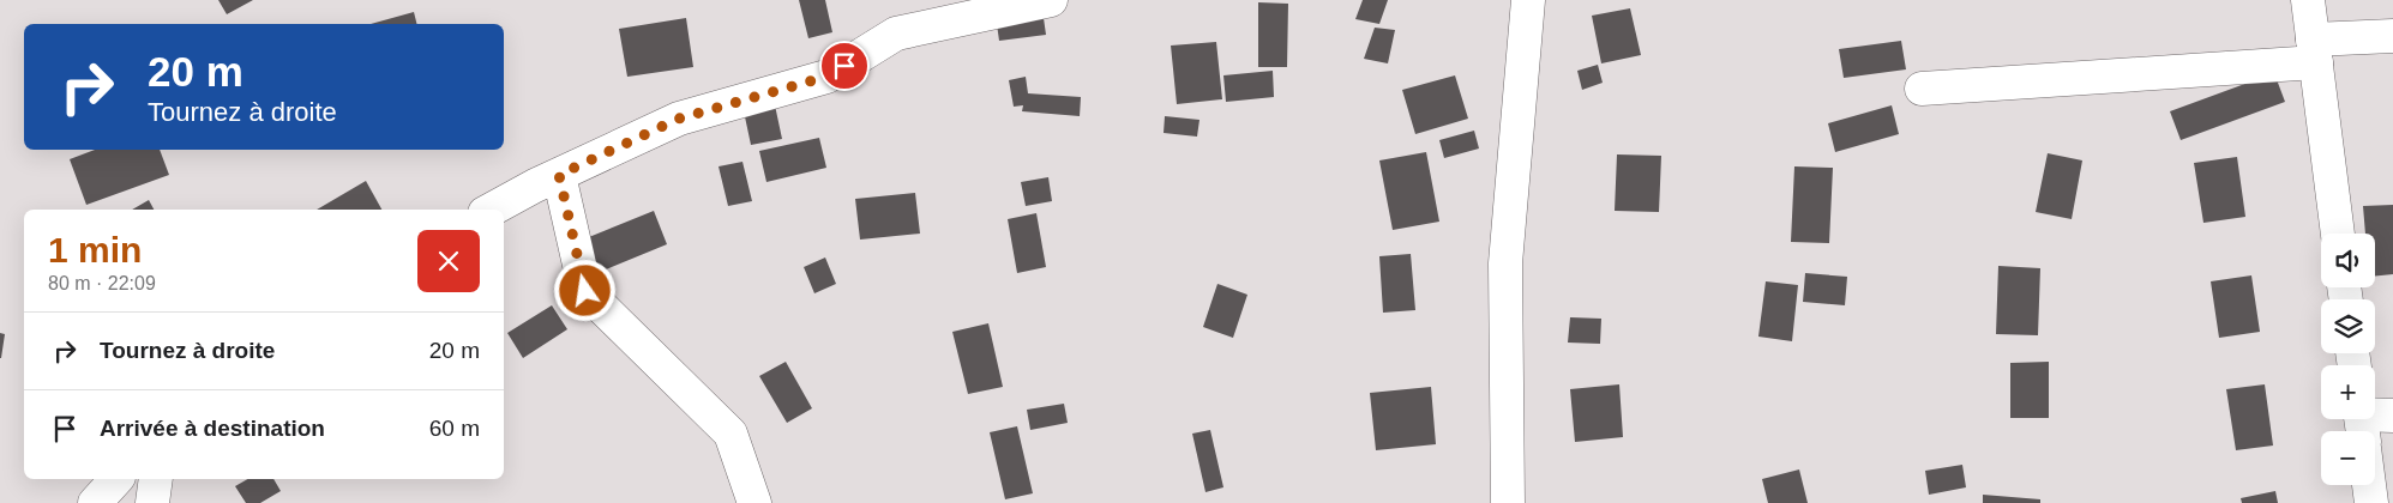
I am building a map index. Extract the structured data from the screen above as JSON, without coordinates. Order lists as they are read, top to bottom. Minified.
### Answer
{"page":{"turn":["20 m","Tournez à droite"],"heading":["1 min","80 m · 22:09"],"map_buttons":["+","−"],"list":[{"name":"Tournez à droite","value":"20 m"},{"name":"Arrivée à destination","value":"60 m"}]}}
